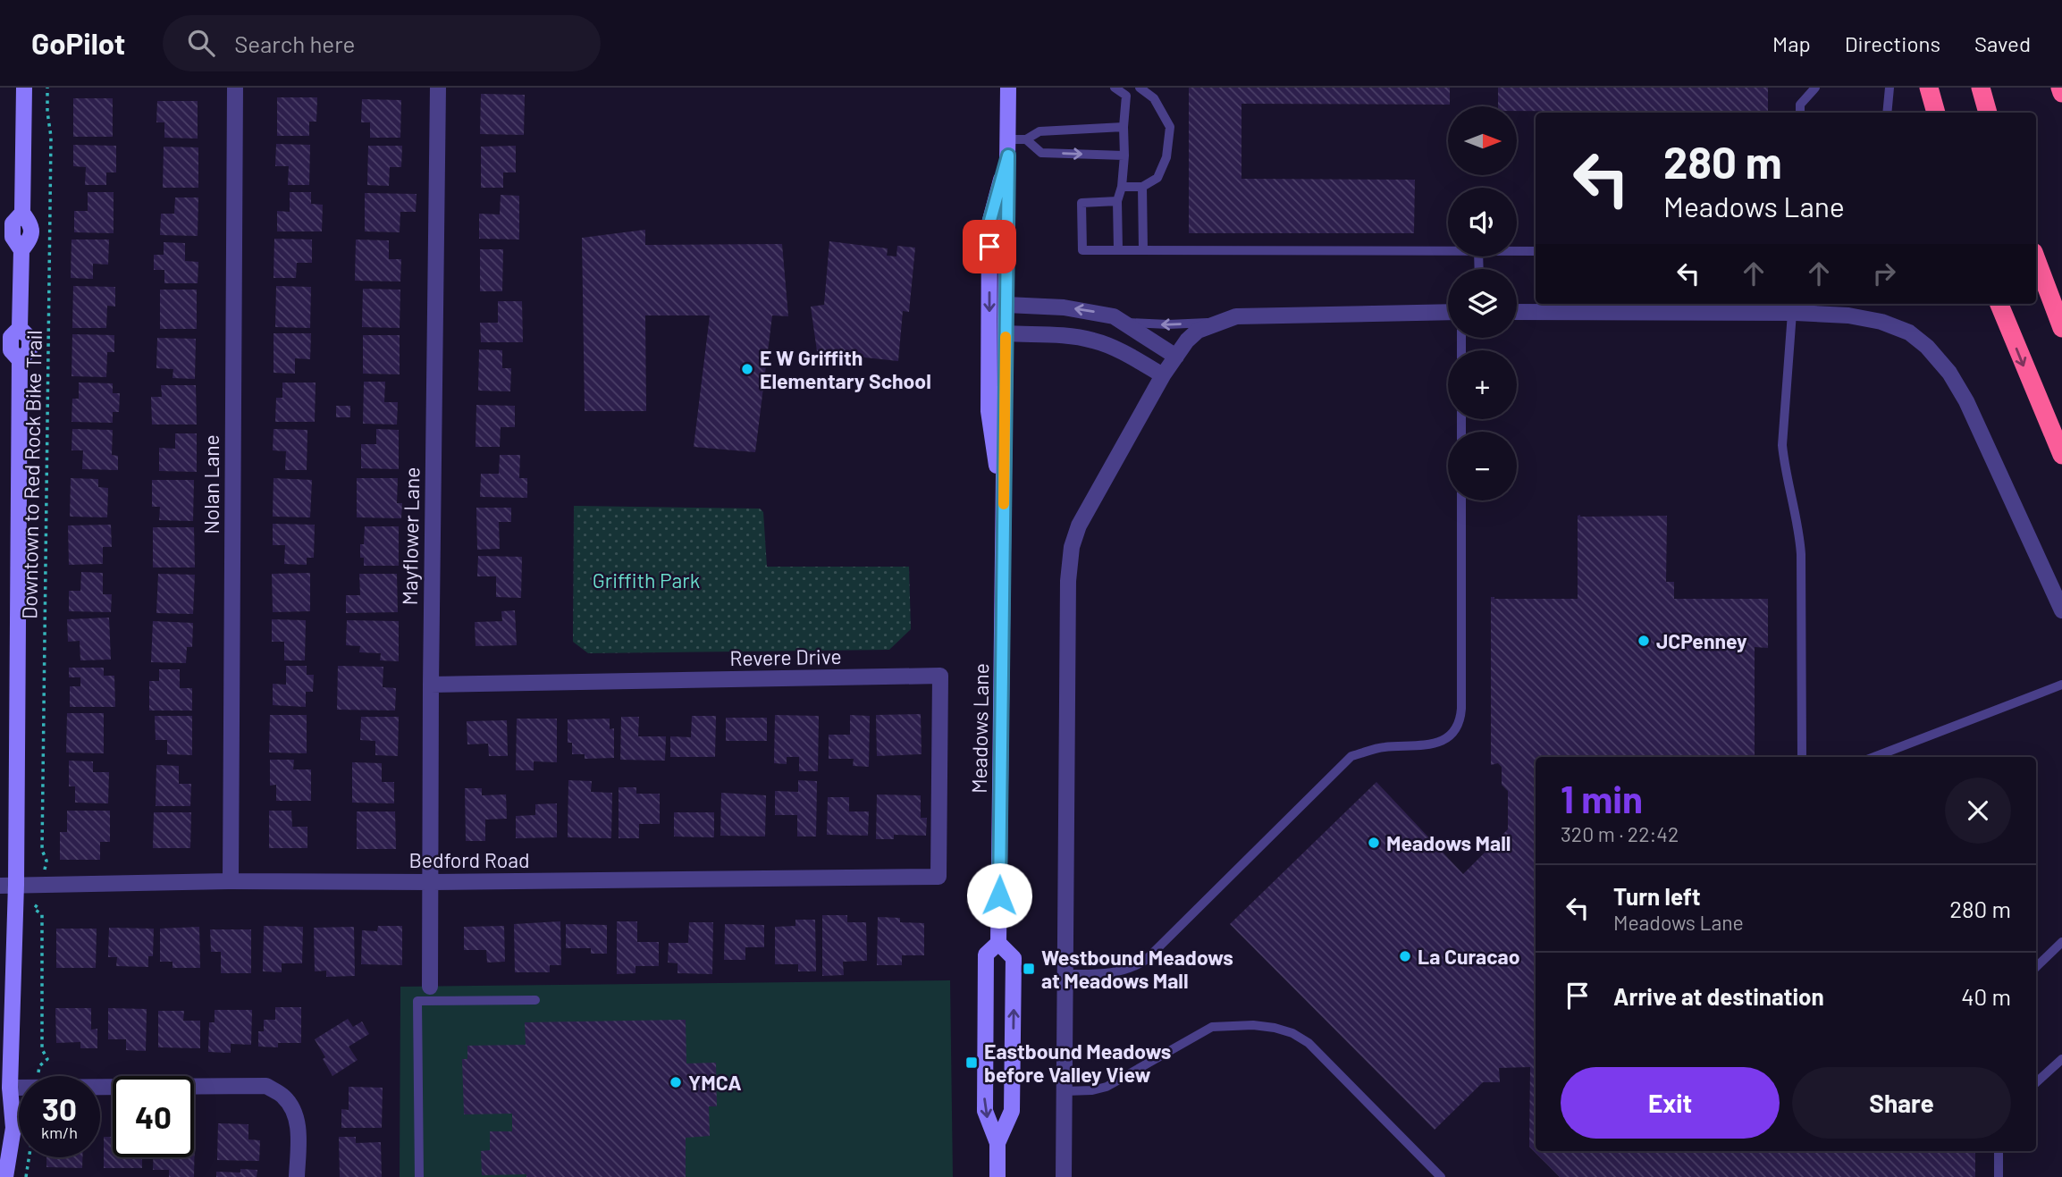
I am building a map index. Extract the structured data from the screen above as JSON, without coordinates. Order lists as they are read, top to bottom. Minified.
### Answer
{"streets":{"street":["Nolan Lane","Mayflower Lane","Revere Drive","Meadows Lane","Bedford Road"],"path":["Downtown to Red Rock Bike Trail"]},"crossings":[["Nolan Lane","Bedford Road"],["Mayflower Lane","Revere Drive"],["Mayflower Lane","Bedford Road"],["Revere Drive","Bedford Road"]],"parks":["Griffith Park"],"places":{"other":["E W Griffith Elementary School","JCPenney","Meadows Mall","La Curacao","YMCA"],"transit":["Westbound Meadows at Meadows Mall","Eastbound Meadows before Valley View"]},"north":"right","page":{"header":"GoPilot","search":"Search here","nav":["Map","Directions","Saved"],"map_buttons":["+","−"],"turn":["280 m","Meadows Lane"],"heading":["1 min","320 m · 22:42"],"list":[{"name":"Turn left","note":"Meadows Lane","value":"280 m"},{"name":"Arrive at destination","value":"40 m"}],"buttons":["Exit","Share"],"speed":"30 km/h","limit":"40"}}
